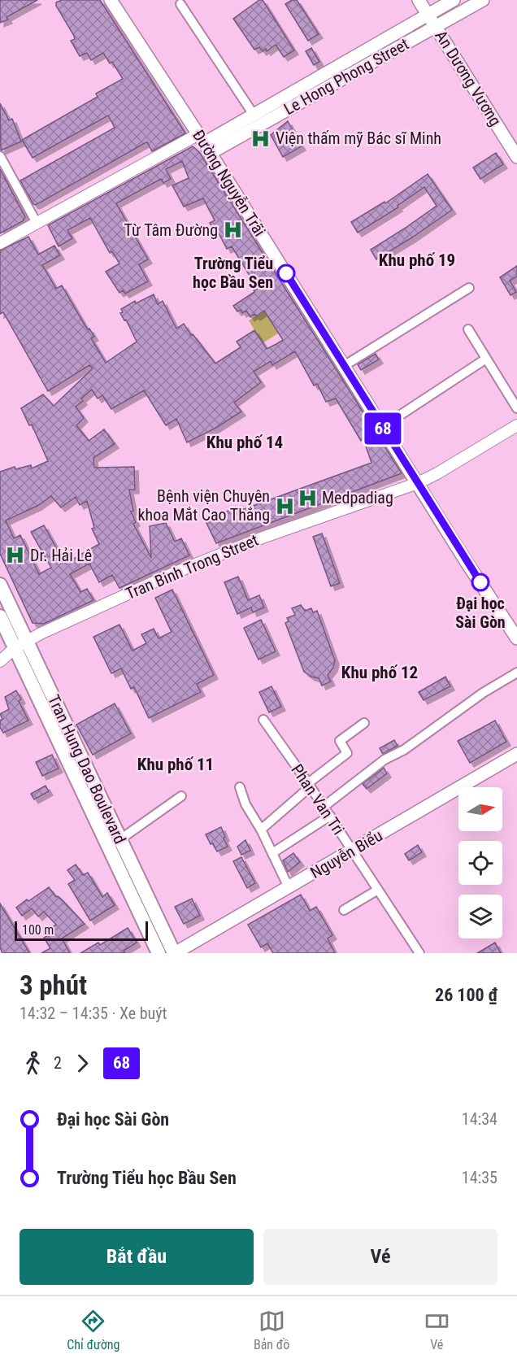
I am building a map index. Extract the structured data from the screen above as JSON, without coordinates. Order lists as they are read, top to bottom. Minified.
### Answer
{"streets":{"main road":["Le Hong Phong Street","An Dương Vương","Đường Nguyễn Trãi","Tran Hung Dao Boulevard","Nguyễn Biểu"],"street":["Tran Binh Trong Street","Phan Van Tri"]},"crossings":[["Le Hong Phong Street","An Dương Vương"],["Le Hong Phong Street","Đường Nguyễn Trãi"],["Đường Nguyễn Trãi","Tran Binh Trong Street"],["Tran Binh Trong Street","Tran Hung Dao Boulevard"],["Tran Hung Dao Boulevard","Nguyễn Biểu"],["Phan Van Tri","Nguyễn Biểu"]],"districts":["Khu phố 19","Khu phố 14","Khu phố 12","Khu phố 11"],"places":{"hospital":["Viện thấm mỹ Bác sĩ Minh","Từ Tâm Đường","Medpadiag","Bệnh viện Chuyên khoa Mắt Cao Thắng","Dr. Hải Lê"],"other":["Trường Tiểu học Bầu Sen","Đại học Sài Gòn"]},"lines":["bus line 68"],"scale_bar":"100 m","north":"right","page":{"on_map":"68","scale":"100 m","heading":["3 phút","14:32 – 14:35 · Xe buýt","26 100 ₫"],"legs":["2","68"],"list":[{"name":"Đại học Sài Gòn","value":"14:34"},{"name":"Trường Tiểu học Bầu Sen","value":"14:35"}],"buttons":["Bắt đầu","Vé"],"tabs":["Chỉ đường","Bản đồ","Vé"]}}
